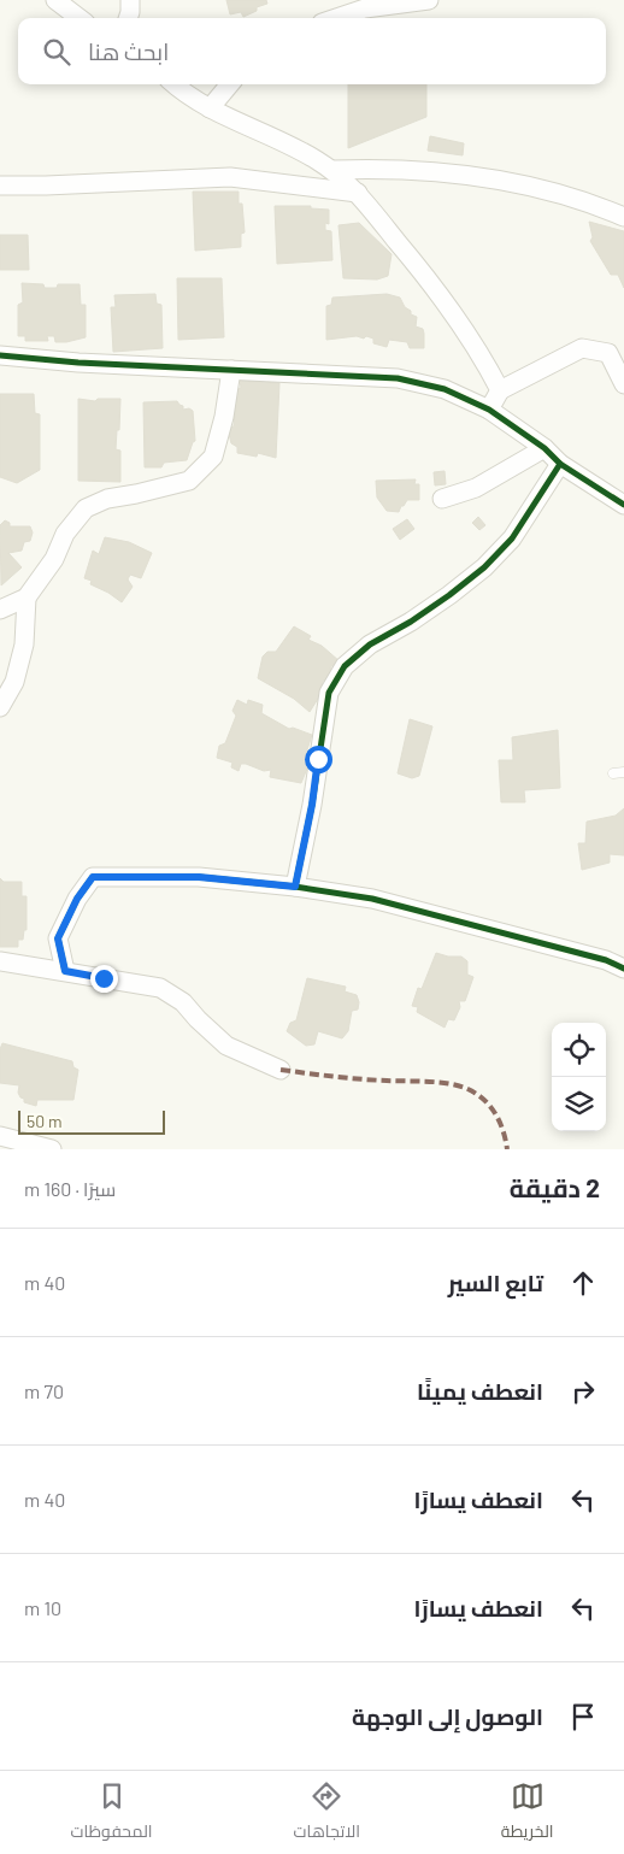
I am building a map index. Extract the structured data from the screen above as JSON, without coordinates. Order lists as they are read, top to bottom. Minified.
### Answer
{"scale_bar":"50 m","page":{"search":"ابحث هنا","scale":"50 m","heading":["2 دقيقة","سيرًا · 160 m"],"list":[["تابع السير","40 m"],["انعطف يمينًا","70 m"],["انعطف يسارًا","40 m"],["انعطف يسارًا","10 m"],"الوصول إلى الوجهة"],"nav":["الخريطة","الاتجاهات","المحفوظات"]}}
